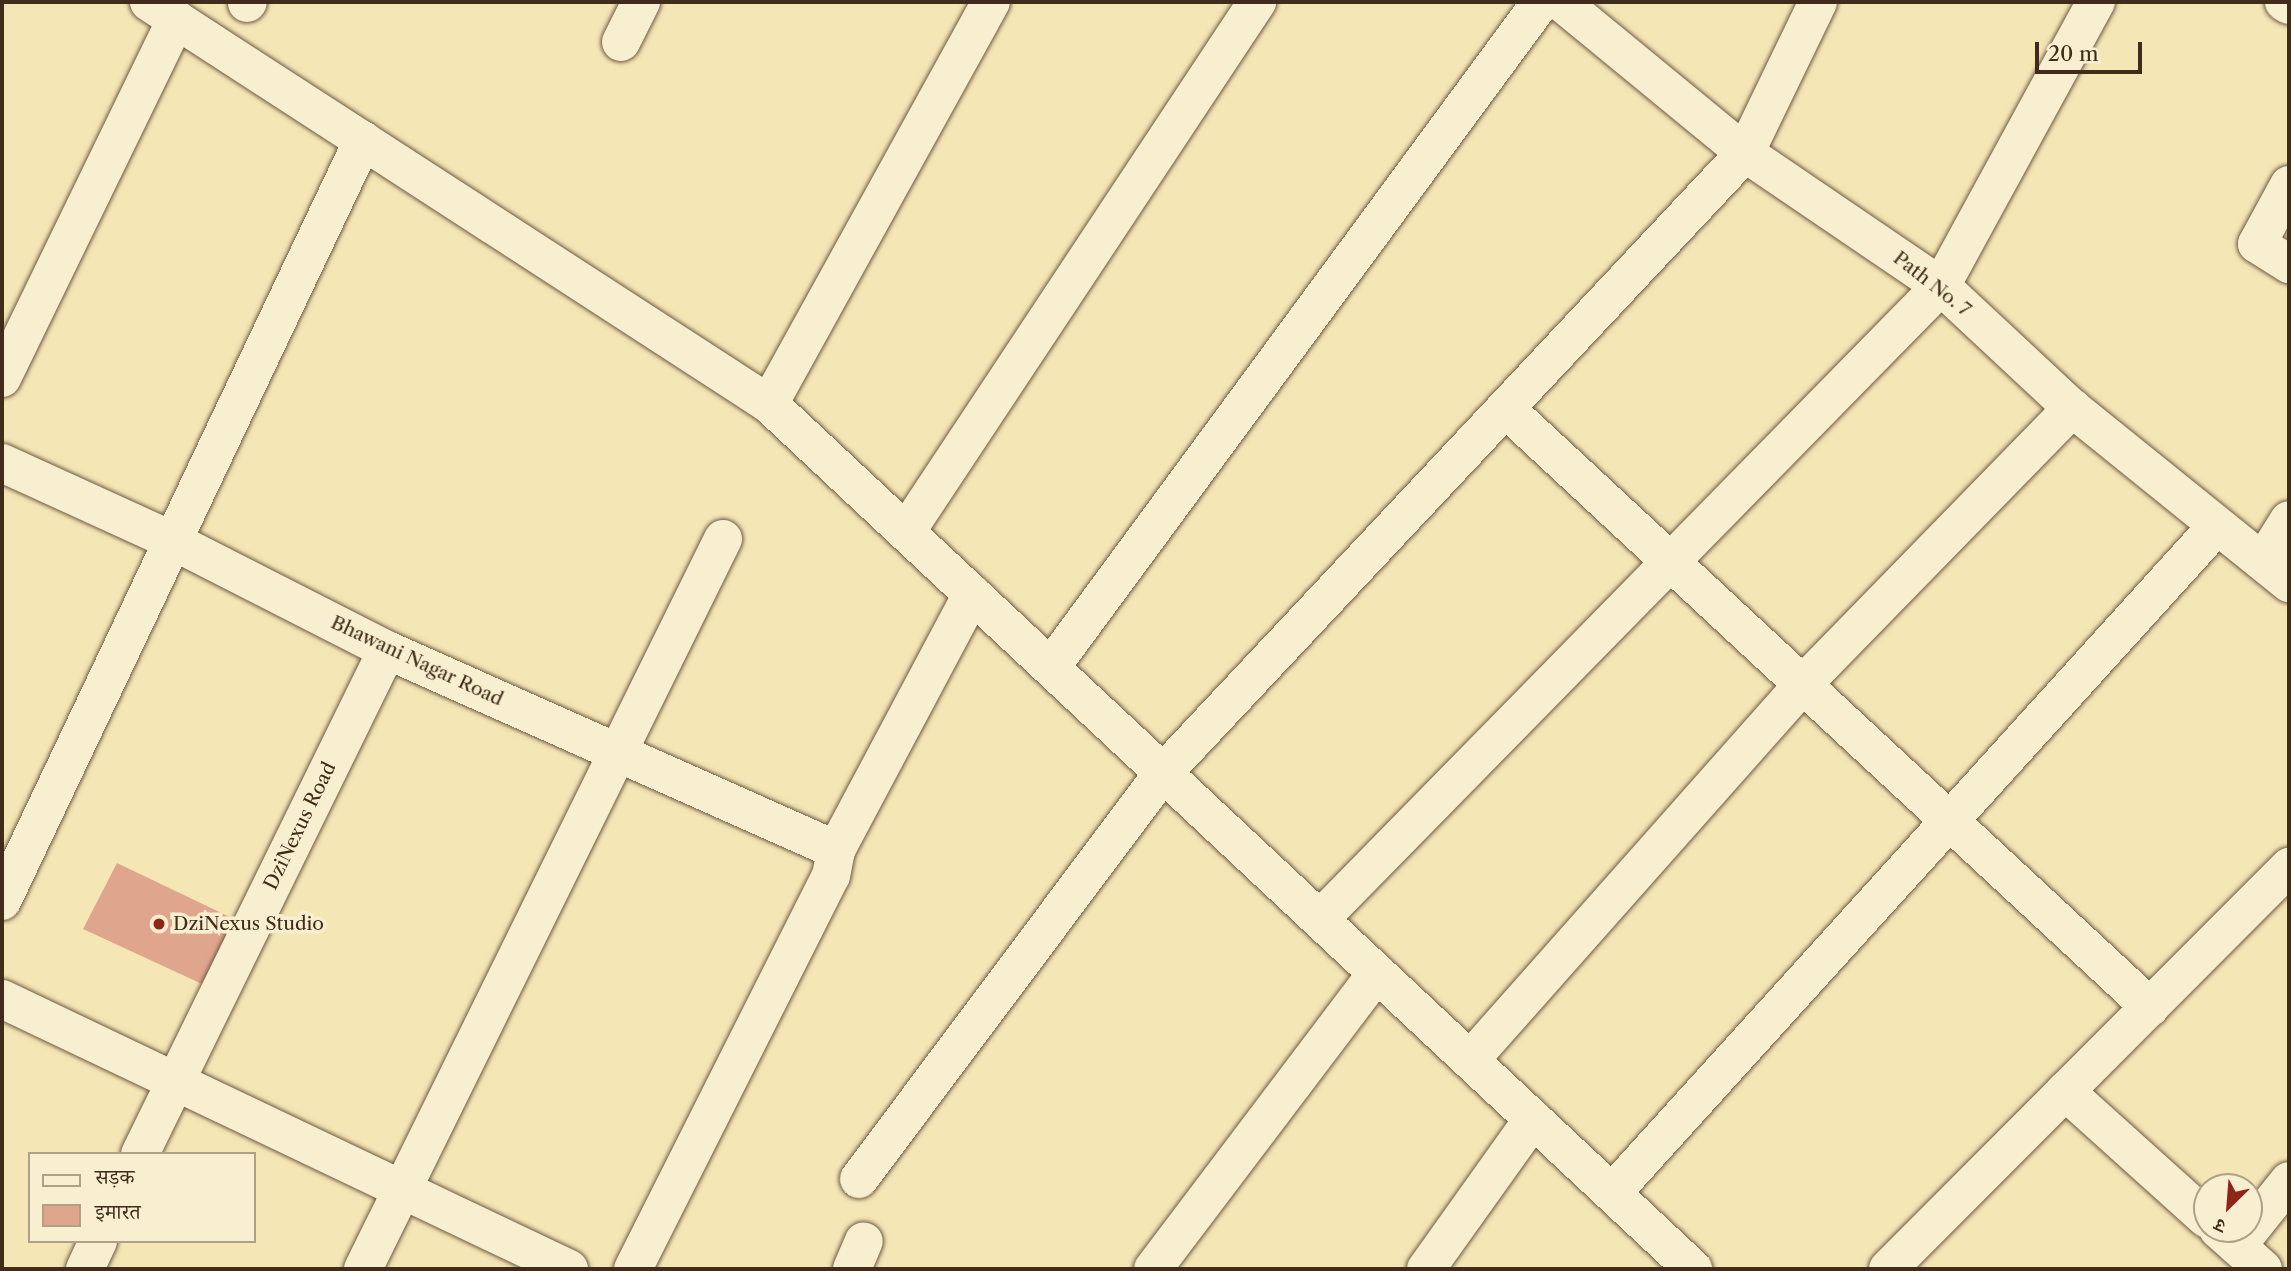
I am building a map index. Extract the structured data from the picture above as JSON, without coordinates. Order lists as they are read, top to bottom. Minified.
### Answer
{"streets":{"street":["Path No. 7","Bhawani Nagar Road","DziNexus Road"]},"crossings":[["Bhawani Nagar Road","DziNexus Road"]],"places":["DziNexus Studio"],"legend":["सड़क","इमारत"],"scale_bar":"20 m","north":"bottom left"}
